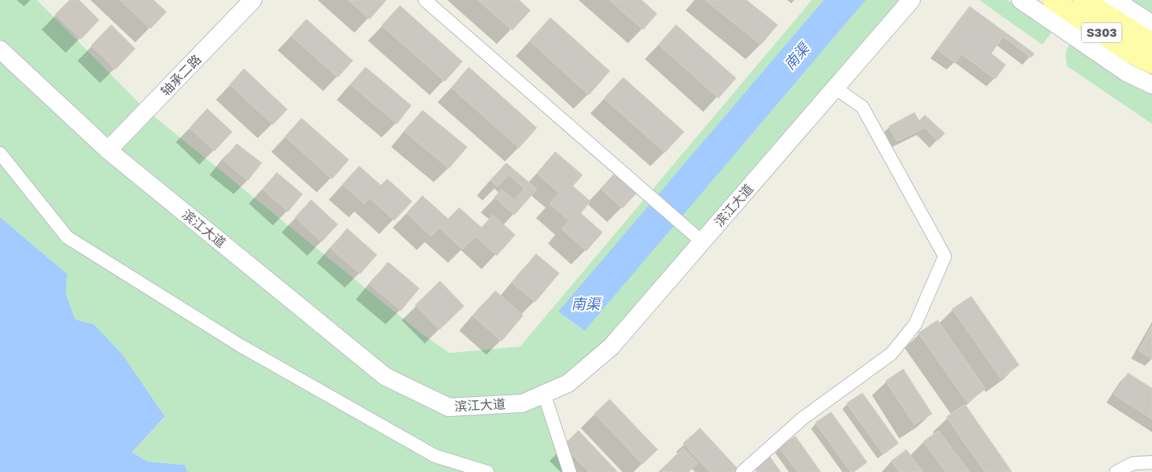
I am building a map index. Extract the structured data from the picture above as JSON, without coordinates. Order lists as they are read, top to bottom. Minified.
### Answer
{"streets":{"main road":["S303"],"street":["轴承二路","滨江大道"]},"crossings":[["轴承二路","滨江大道"]],"water":["南渠"]}
